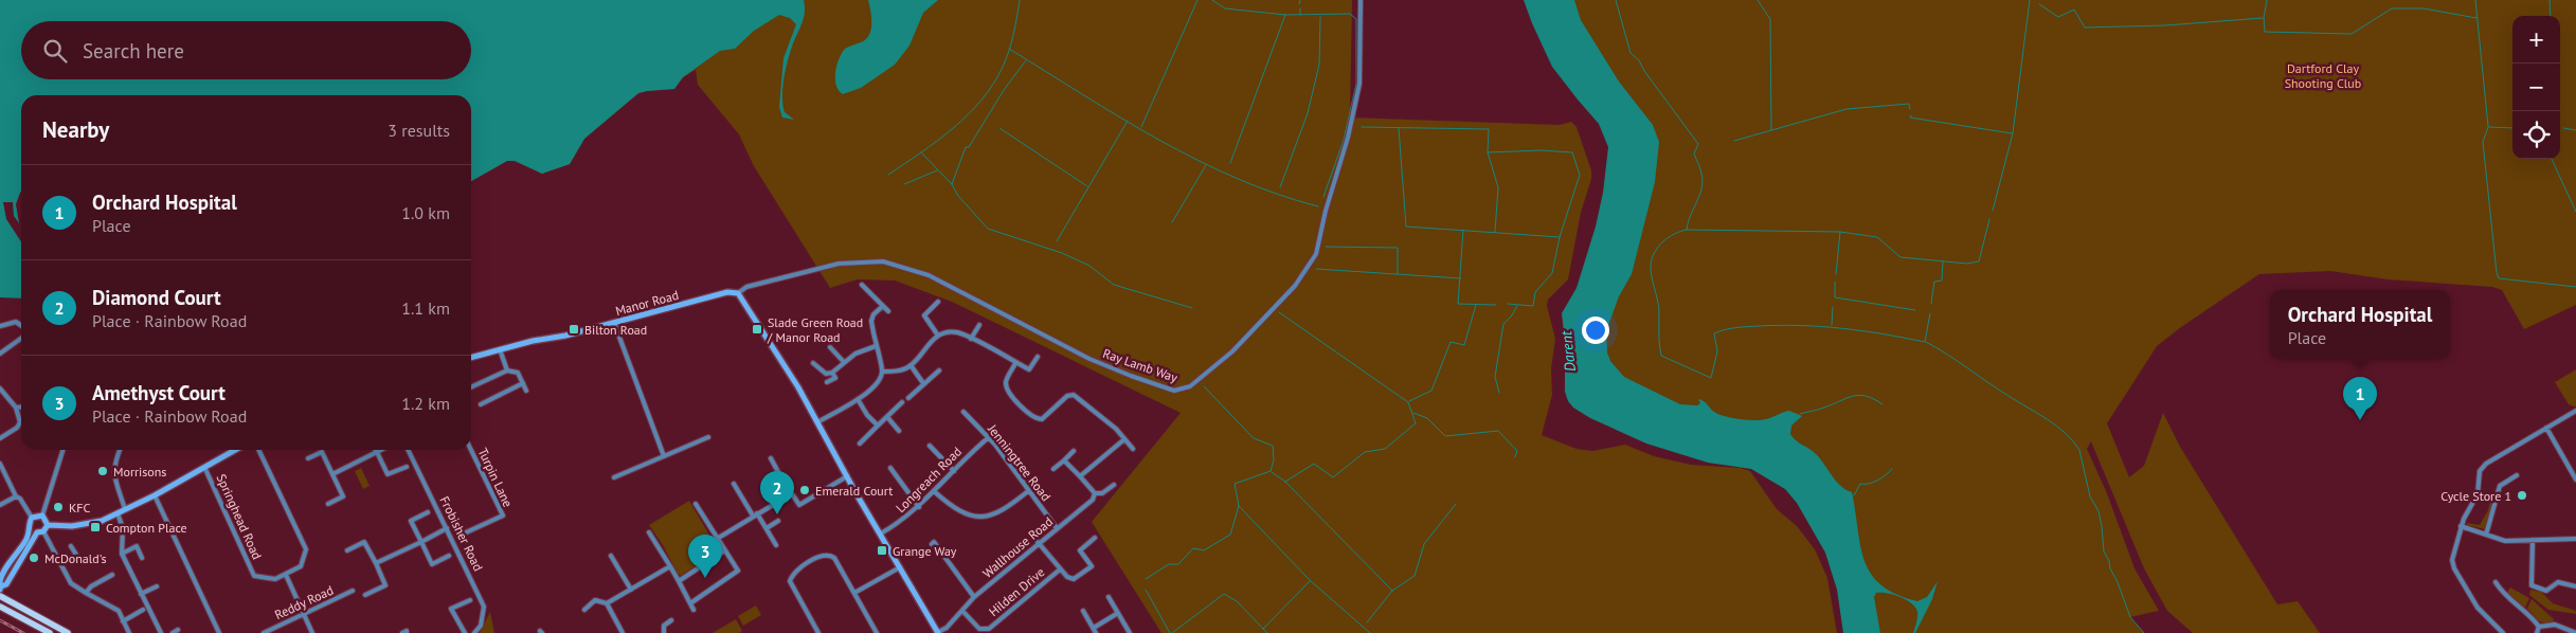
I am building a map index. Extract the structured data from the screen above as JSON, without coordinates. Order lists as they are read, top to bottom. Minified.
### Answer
{"streets":{"street":["Manor Road","Ray Lamb Way","Jenningtree Road","Turpin Lane","Longreach Road","Springhead Road","Frobisher Road","Wallhouse Road","Hilden Drive","Reddy Road"]},"crossings":[["Manor Road","Ray Lamb Way"],["Jenningtree Road","Longreach Road"],["Jenningtree Road","Wallhouse Road"],["Wallhouse Road","Hilden Drive"]],"water":["Darent"],"parks":["Dartford Clay Shooting Club"],"places":{"transit":["Bilton Road","Slade Green Road / Manor Road","Compton Place","Grange Way"],"other":["Morrisons","Emerald Court","Cycle Store 1","KFC","McDonald's"]},"page":{"map_buttons":["+","−"],"search":"Search here","heading":["Nearby","3 results"],"list":[{"mark":"1","name":"Orchard Hospital","note":"Place","value":"1.0 km"},{"mark":"2","name":"Diamond Court","note":"Place · Rainbow Road","value":"1.1 km"},{"mark":"3","name":"Amethyst Court","note":"Place · Rainbow Road","value":"1.2 km"}],"popup":["Orchard Hospital","Place"],"pins":["1","2","3"]}}
